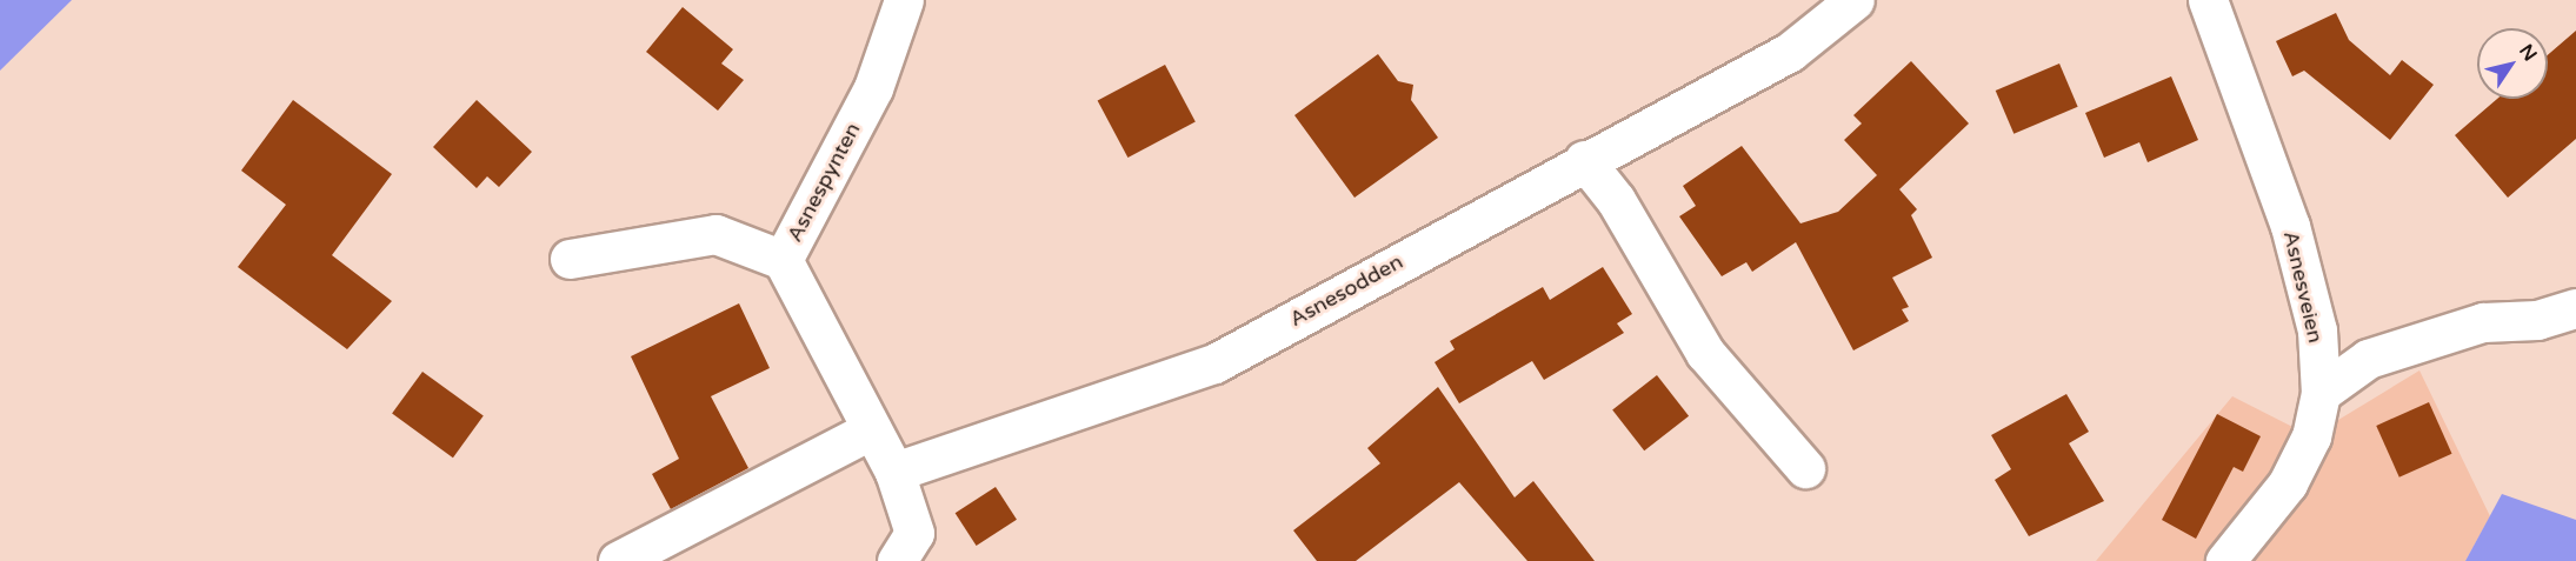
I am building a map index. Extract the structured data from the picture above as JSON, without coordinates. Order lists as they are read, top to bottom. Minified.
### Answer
{"streets":{"street":["Asnespynten","Asnesveien","Asnesodden"]},"crossings":[["Asnespynten","Asnesodden"]],"north":"top right"}
